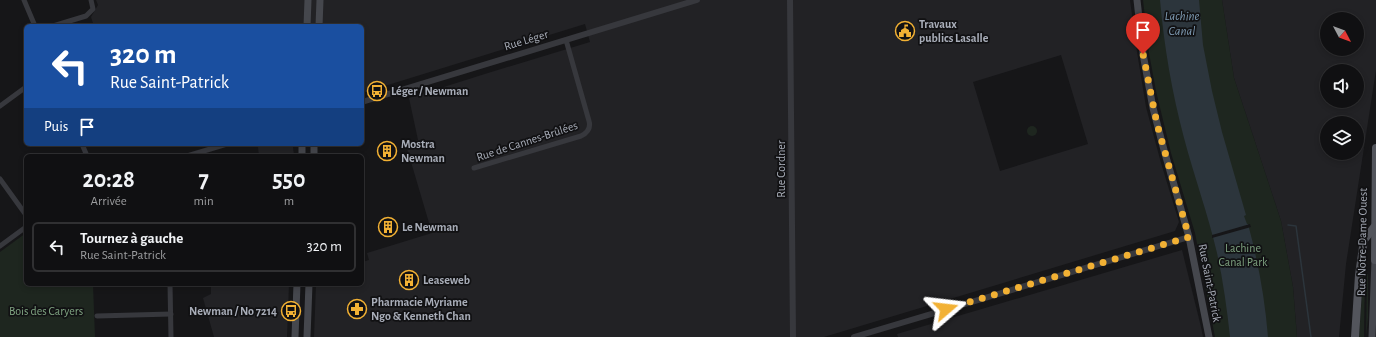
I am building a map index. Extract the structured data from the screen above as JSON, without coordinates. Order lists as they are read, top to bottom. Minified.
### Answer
{"streets":{"main road":["Rue Notre-Dame Ouest","Rue Saint-Patrick"],"street":["Rue Léger","Rue de Cannes-Brûlées","Rue Cordner"]},"crossings":[["Rue Léger","Rue de Cannes-Brûlées"]],"water":["Lachine Canal"],"parks":["Lachine Canal Park","Bois des Caryers"],"places":{"public building":["Travaux publics Lasalle"],"bus stop":["Léger / Newman","Newman / No 7214"],"building":["Mostra Newman","Le Newman","Leaseweb"],"pharmacy":["Pharmacie Myriame Ngo & Kenneth Chan"]},"north":"bottom right","page":{"turn":["320 m","Rue Saint-Patrick"],"then":"Puis","eta":["20:28","Arrivée","7","min","550","m"],"list":[{"name":"Tournez à gauche","note":"Rue Saint-Patrick","value":"320 m"}]}}
